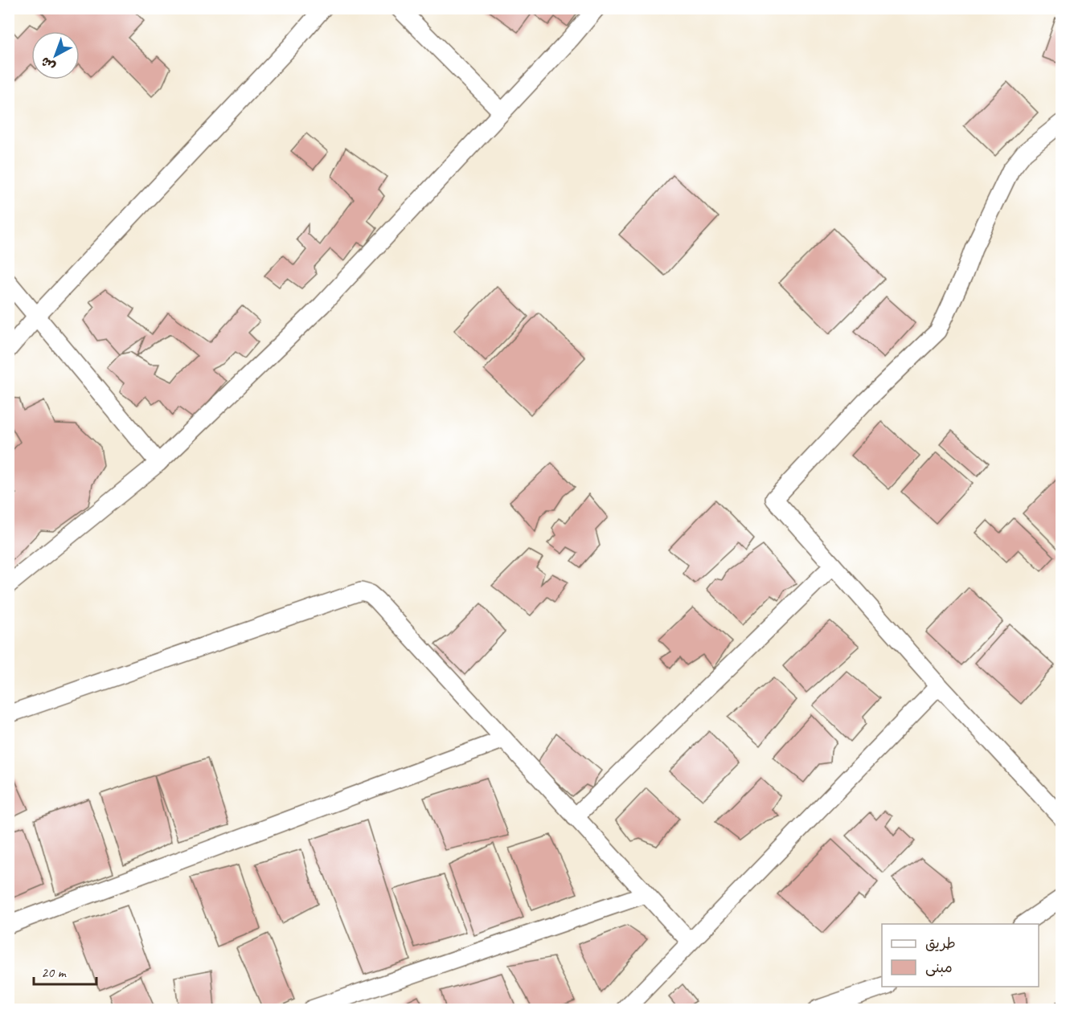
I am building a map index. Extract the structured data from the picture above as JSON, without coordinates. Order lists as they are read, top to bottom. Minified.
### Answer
{"legend":["طريق","مبنى"],"scale_bar":"20 m","north":"bottom left"}
